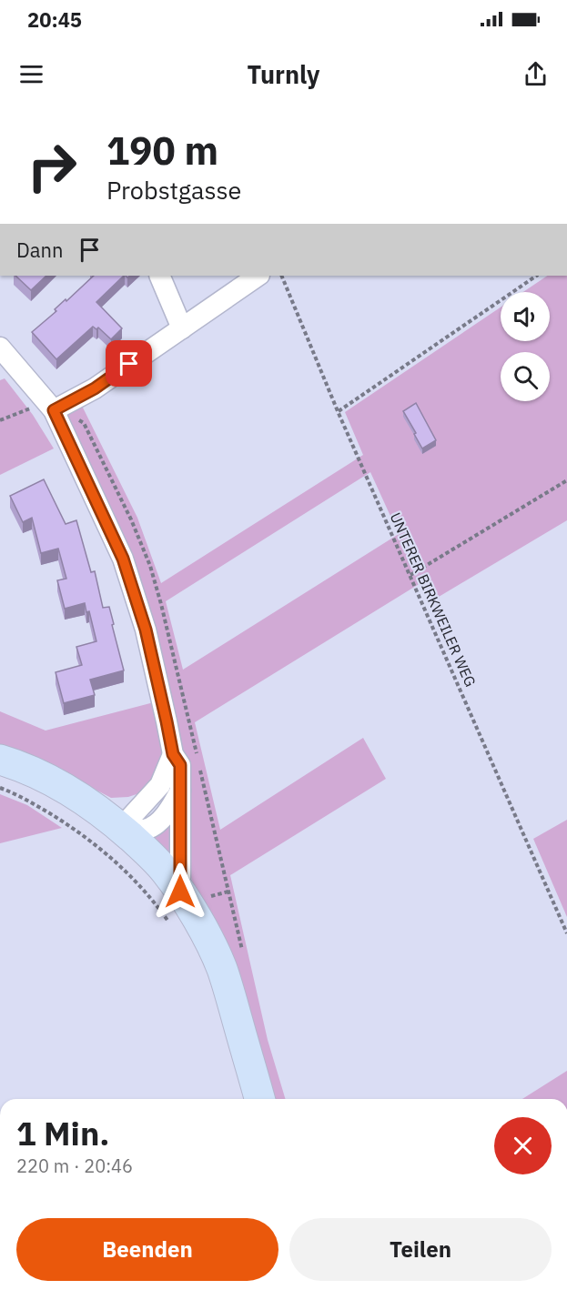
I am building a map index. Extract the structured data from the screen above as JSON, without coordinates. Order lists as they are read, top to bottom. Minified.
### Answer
{"streets":{"path":["UNTERER BIRKWEILER WEG"]},"page":{"status":"20:45","header":"Turnly","turn":["190 m","Probstgasse"],"then":"Dann","heading":["1 Min.","220 m · 20:46"],"buttons":["Beenden","Teilen"]}}
